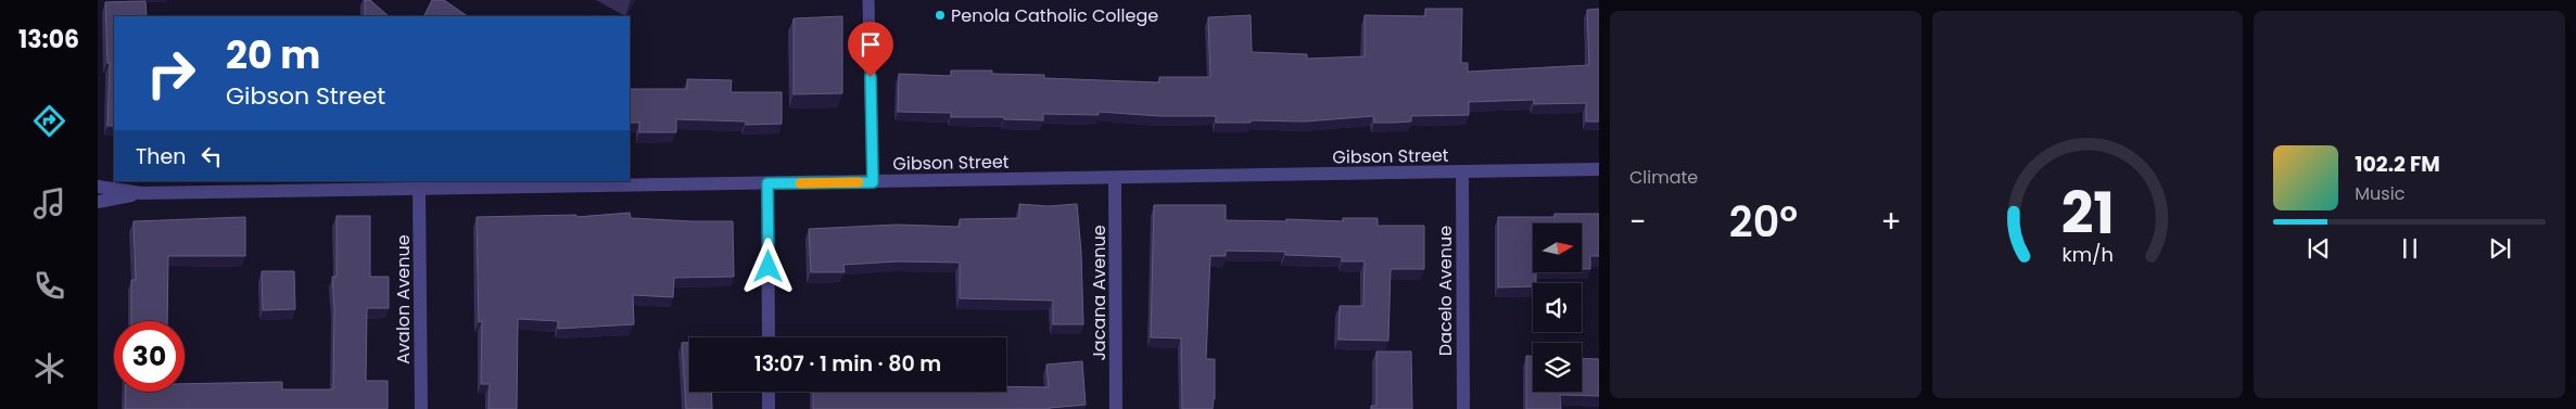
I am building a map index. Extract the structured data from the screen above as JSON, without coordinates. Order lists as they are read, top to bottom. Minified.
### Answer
{"streets":{"street":["Gibson Street","Dacelo Avenue","Jacana Avenue","Avalon Avenue"]},"crossings":[["Gibson Street","Dacelo Avenue"],["Gibson Street","Jacana Avenue"],["Gibson Street","Avalon Avenue"]],"places":["Penola Catholic College"],"north":"right","page":{"tabs":"13:06","tile":"Climate","turn":["20 m","Gibson Street"],"then":"Then","song":["102.2 FM","Music"],"heat":["−","20°","+"],"limit":"30","trip":"13:07 · 1 min · 80 m","gauge":["21","km/h"]}}
